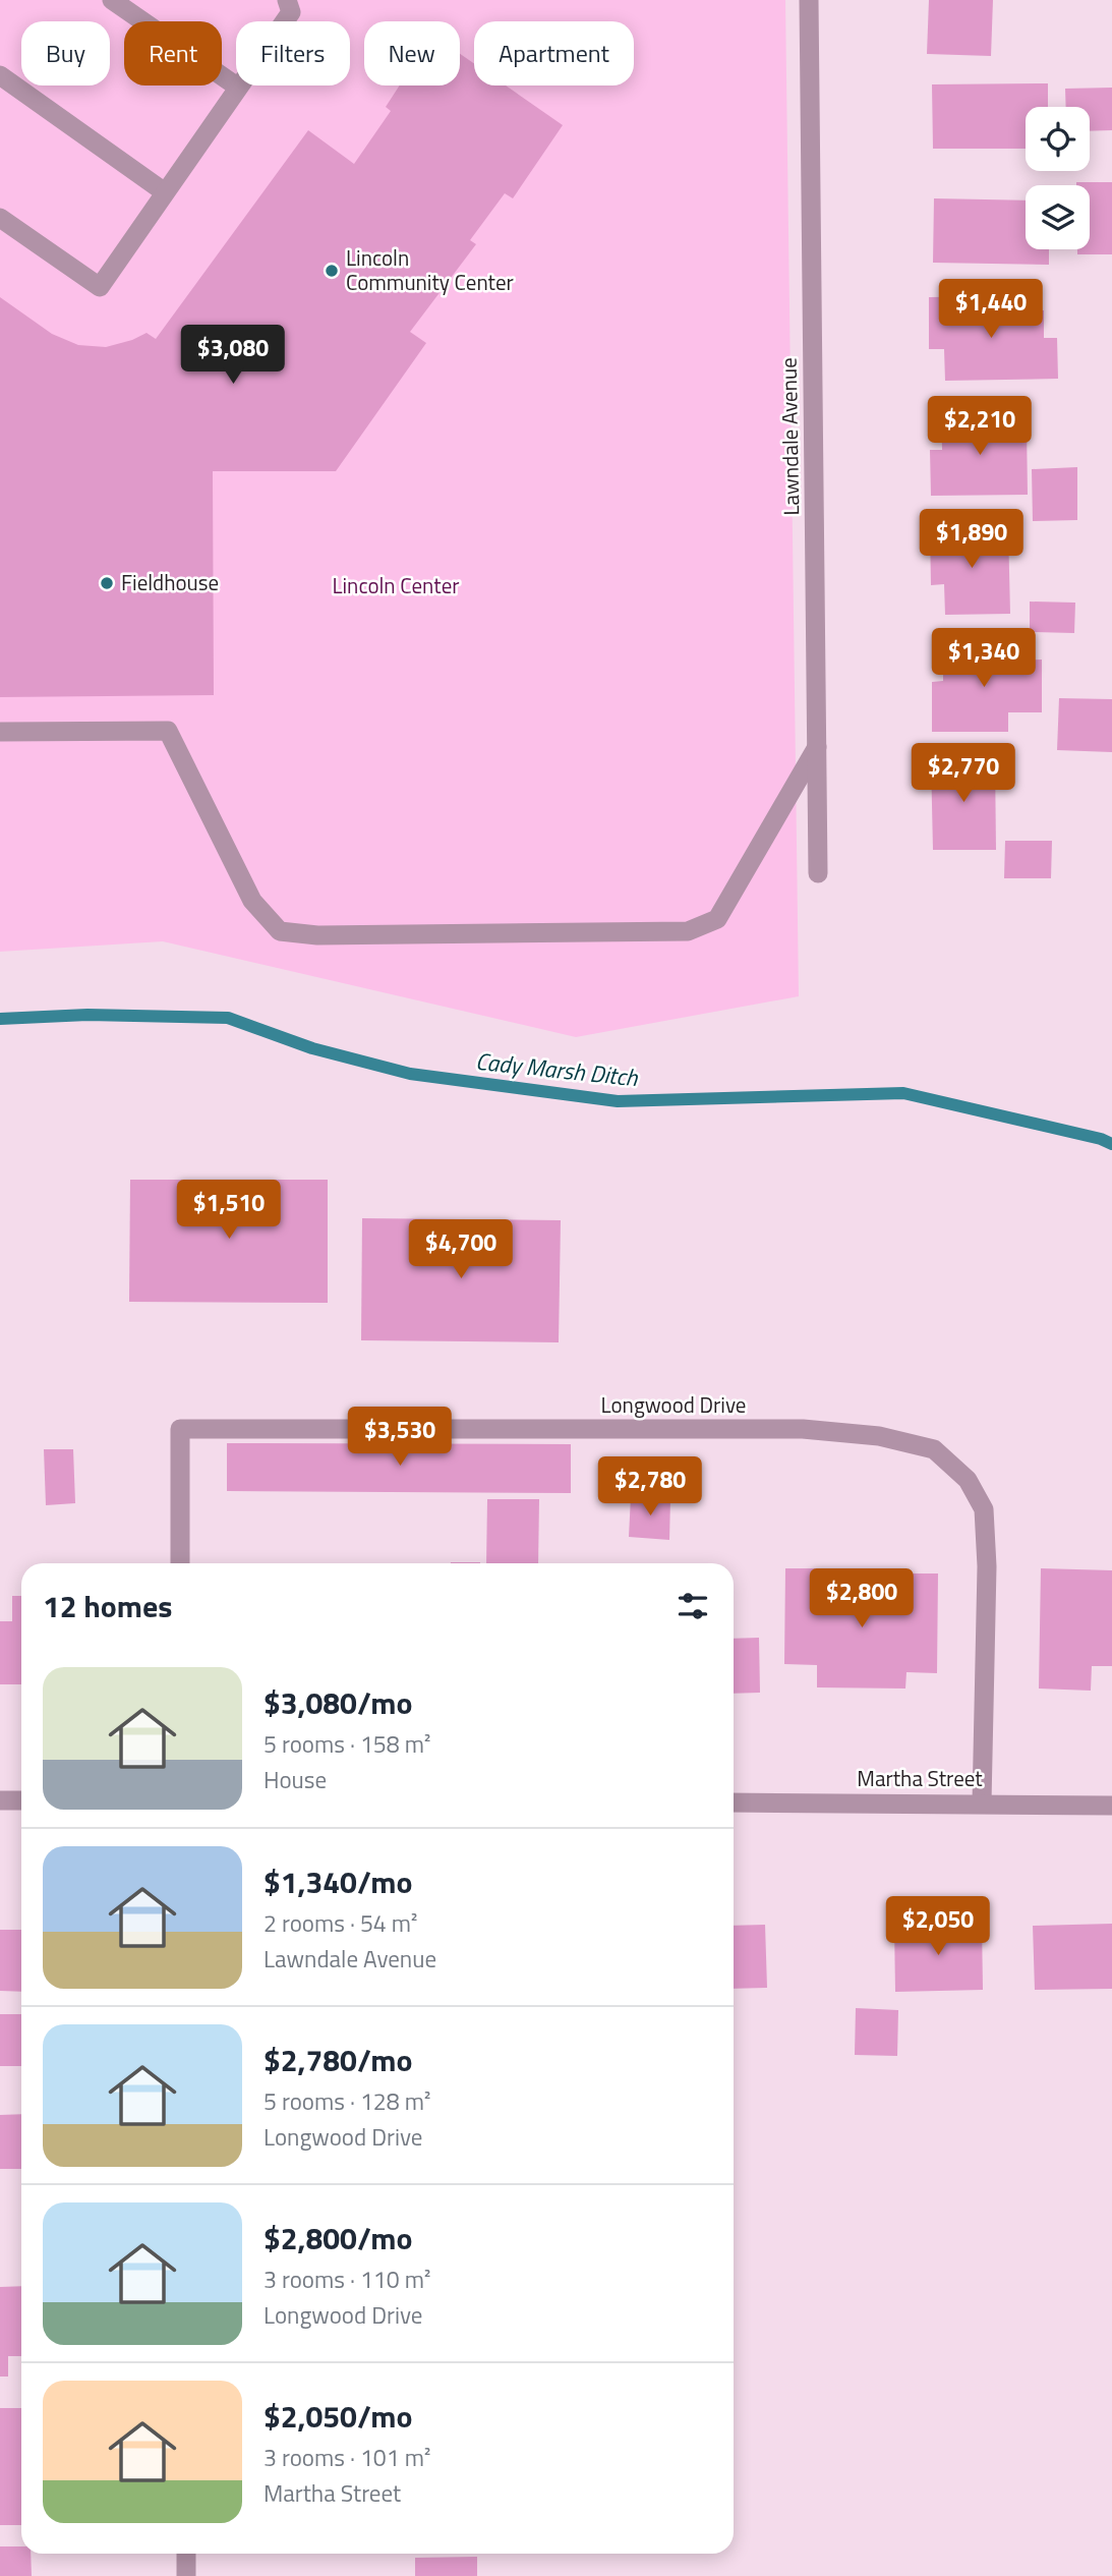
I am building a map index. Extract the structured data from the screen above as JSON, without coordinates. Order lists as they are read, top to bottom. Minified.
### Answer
{"streets":{"street":["Lawndale Avenue","Longwood Drive","Martha Street"]},"crossings":[["Longwood Drive","Martha Street"]],"water":["Cady Marsh Ditch"],"parks":["Lincoln Center"],"places":["Lincoln Community Center","Fieldhouse"],"page":{"chip":["Buy","Rent","Filters","New","Apartment"],"price":["$1,440","$3,080","$2,210","$1,890","$1,340","$2,770","$1,510","$4,700","$3,530","$2,780","$2,800","$2,050"],"heading":"12 homes","list":[{"name":"$3,080/mo","note":"5 rooms · 158 m² · House"},{"name":"$1,340/mo","note":"2 rooms · 54 m² · Lawndale Avenue"},{"name":"$2,780/mo","note":"5 rooms · 128 m² · Longwood Drive"},{"name":"$2,800/mo","note":"3 rooms · 110 m² · Longwood Drive"},{"name":"$2,050/mo","note":"3 rooms · 101 m² · Martha Street"}]}}
